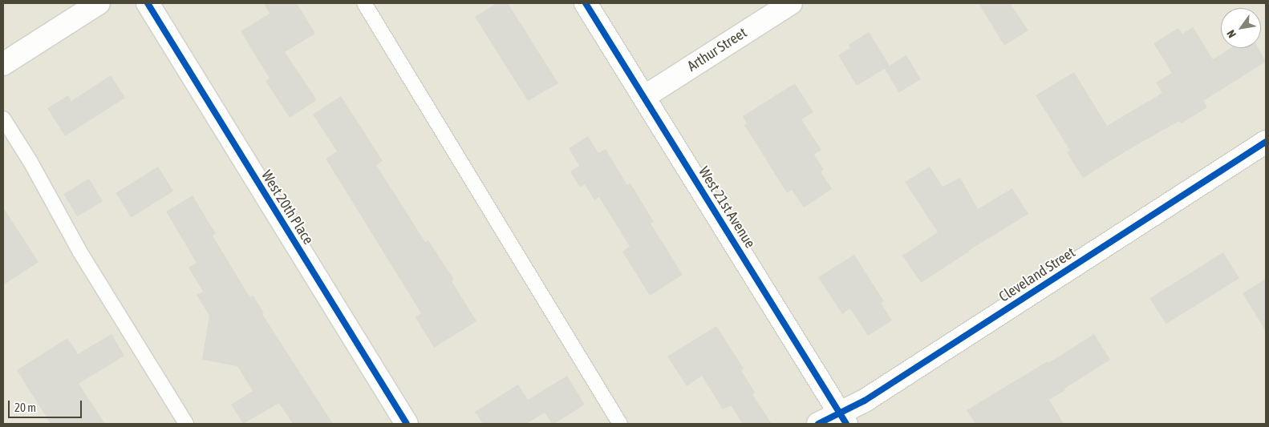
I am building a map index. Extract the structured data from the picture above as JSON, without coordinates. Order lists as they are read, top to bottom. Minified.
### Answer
{"streets":{"street":["Arthur Street","West 20th Place","West 21st Avenue","Cleveland Street"]},"crossings":[["Arthur Street","West 21st Avenue"],["West 21st Avenue","Cleveland Street"]],"scale_bar":"20 m","north":"bottom left"}
